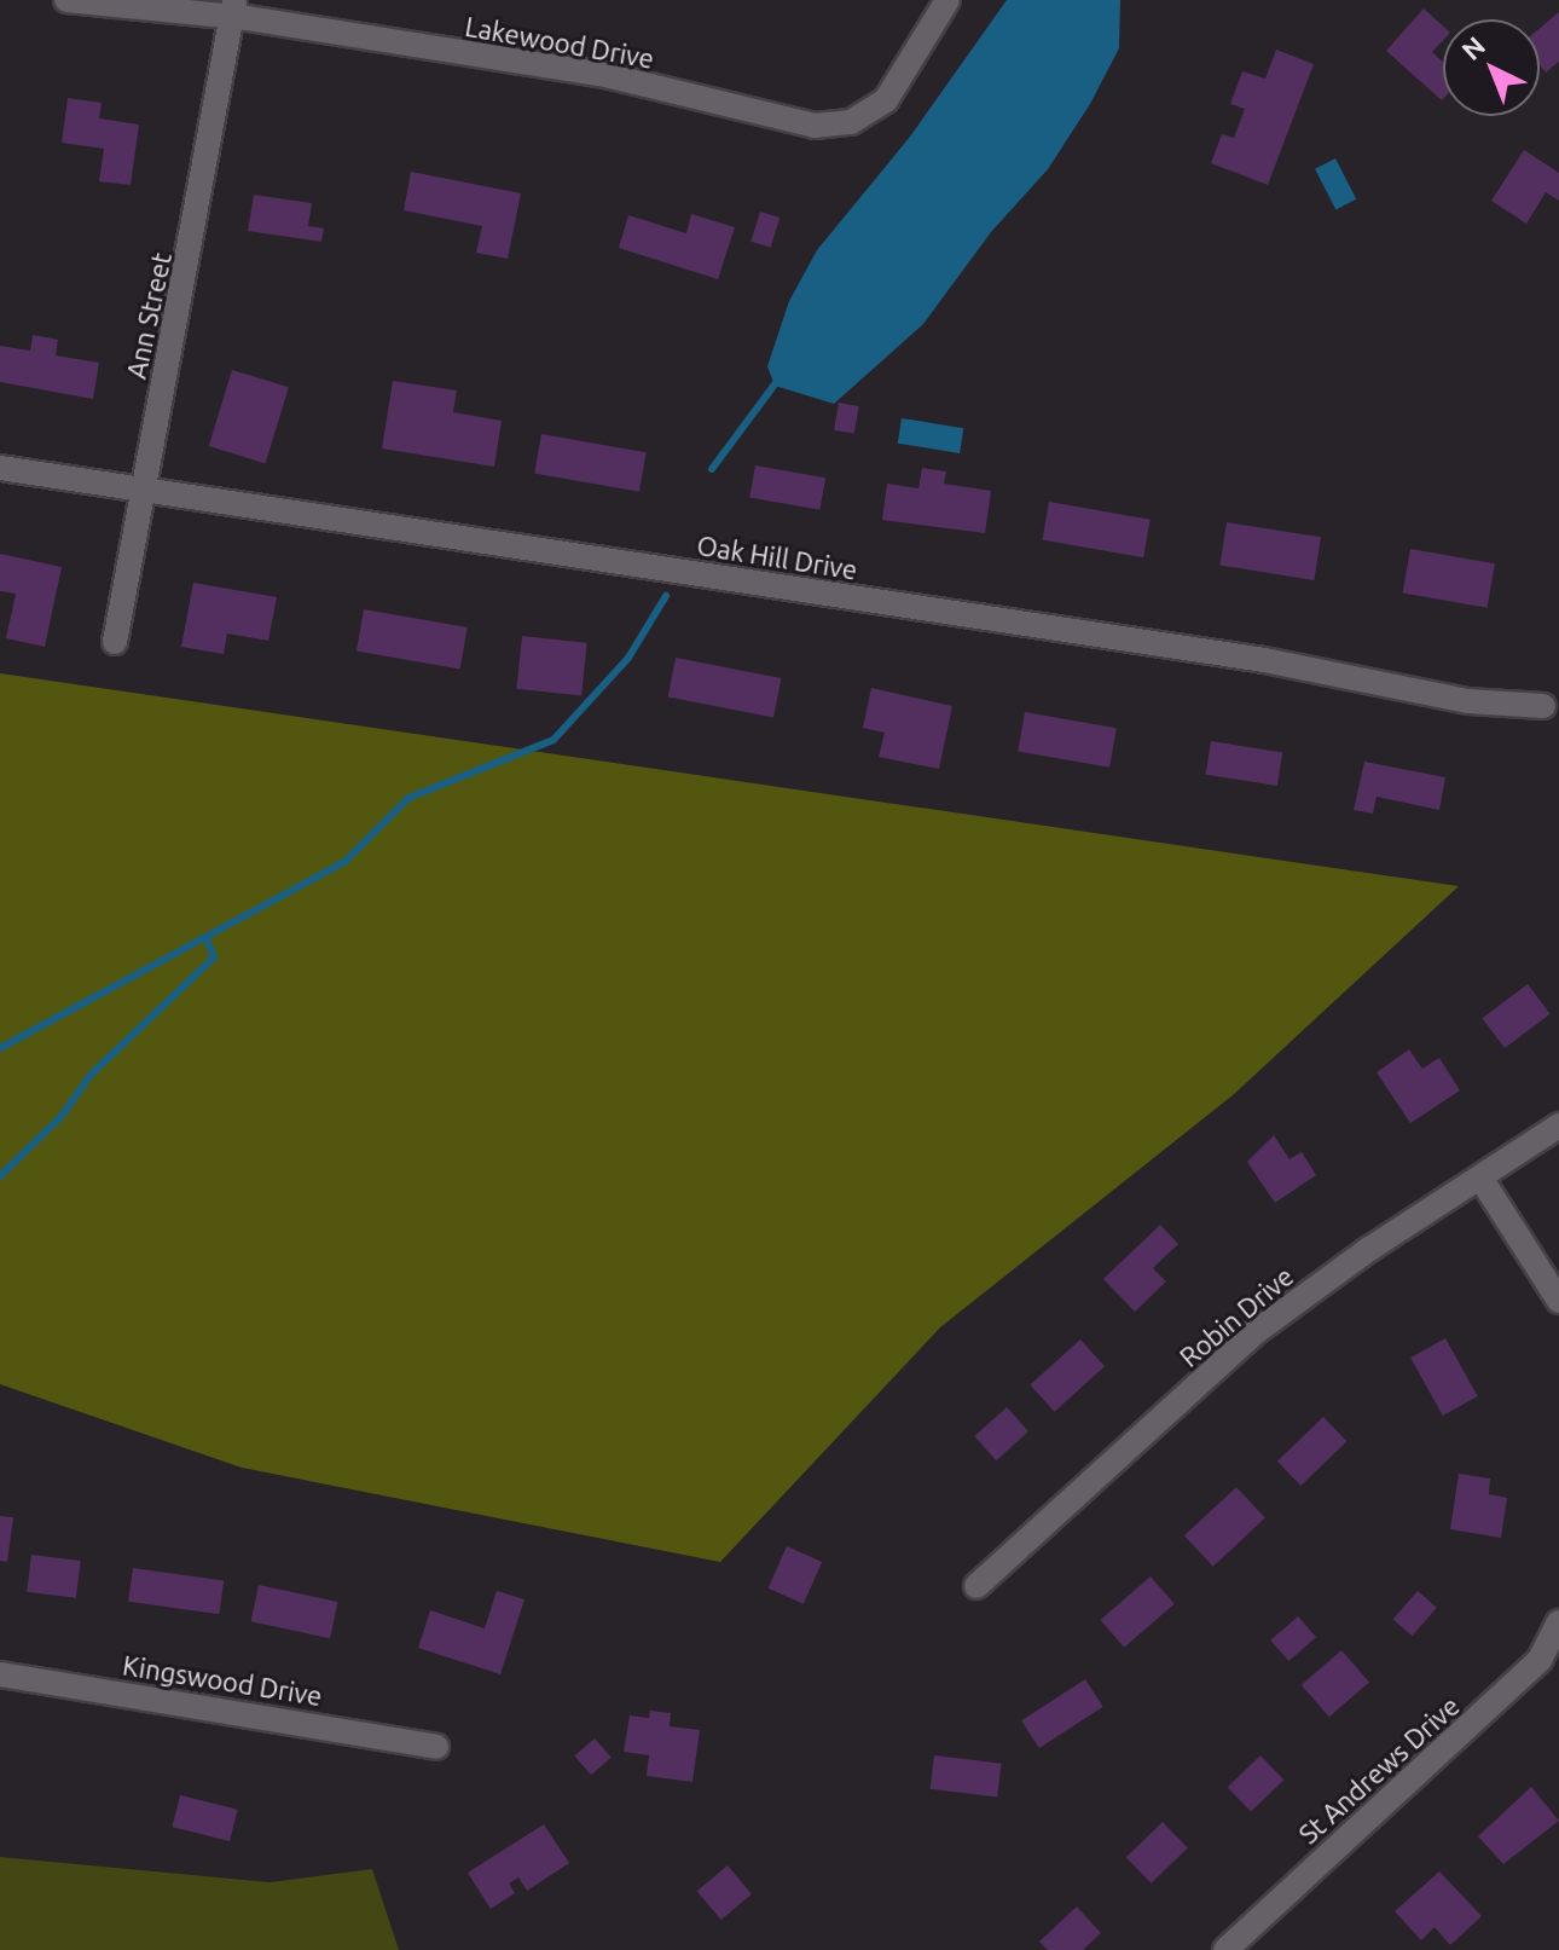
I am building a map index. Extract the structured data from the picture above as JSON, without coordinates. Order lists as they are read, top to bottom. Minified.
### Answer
{"streets":{"street":["Lakewood Drive","Ann Street","Oak Hill Drive","Robin Drive","Kingswood Drive","St Andrews Drive"]},"crossings":[["Lakewood Drive","Ann Street"],["Ann Street","Oak Hill Drive"]],"north":"top left"}
